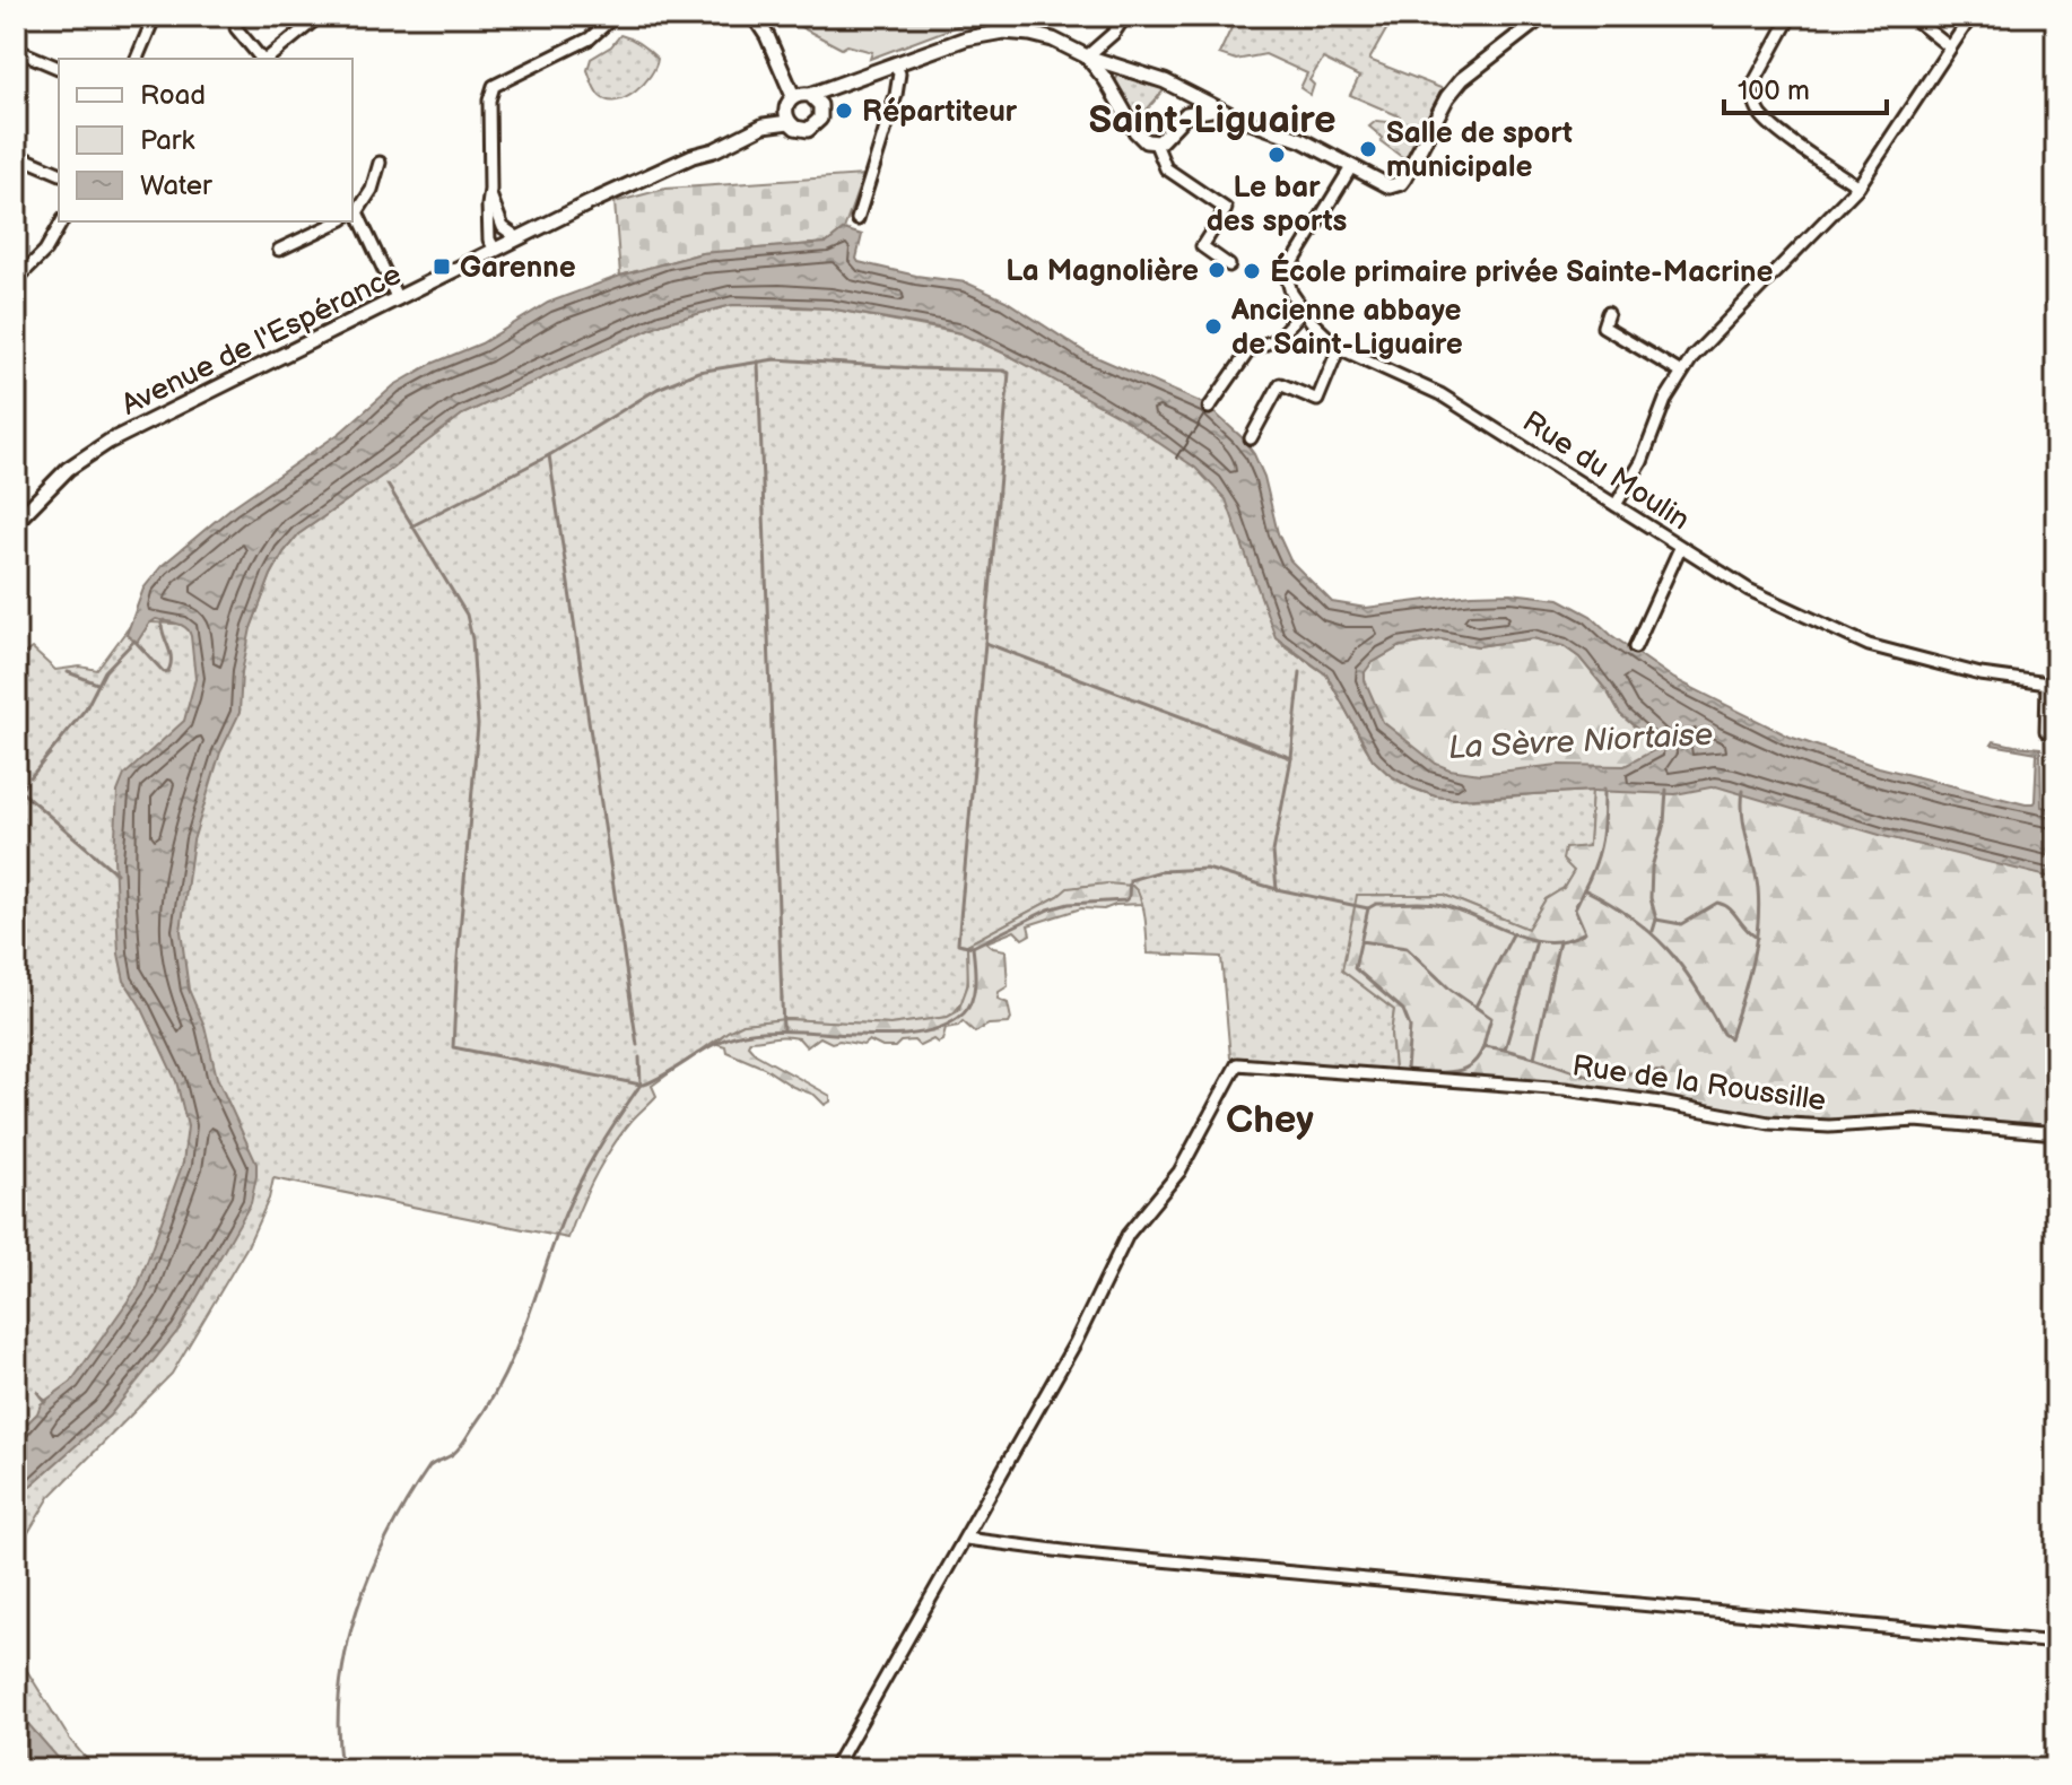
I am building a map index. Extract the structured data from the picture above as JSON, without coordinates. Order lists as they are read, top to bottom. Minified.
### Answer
{"streets":{"street":["Avenue de l'Espérance","Rue du Moulin","Rue de la Roussille"]},"districts":["Saint-Liguaire","Chey"],"water":["La Sèvre Niortaise"],"places":{"other":["Répartiteur","Salle de sport municipale","Le bar des sports","La Magnolière","École primaire privée Sainte-Macrine","Ancienne abbaye de Saint-Liguaire"],"transit":["Garenne"]},"legend":["Road","Park","Water"],"scale_bar":"100 m"}
